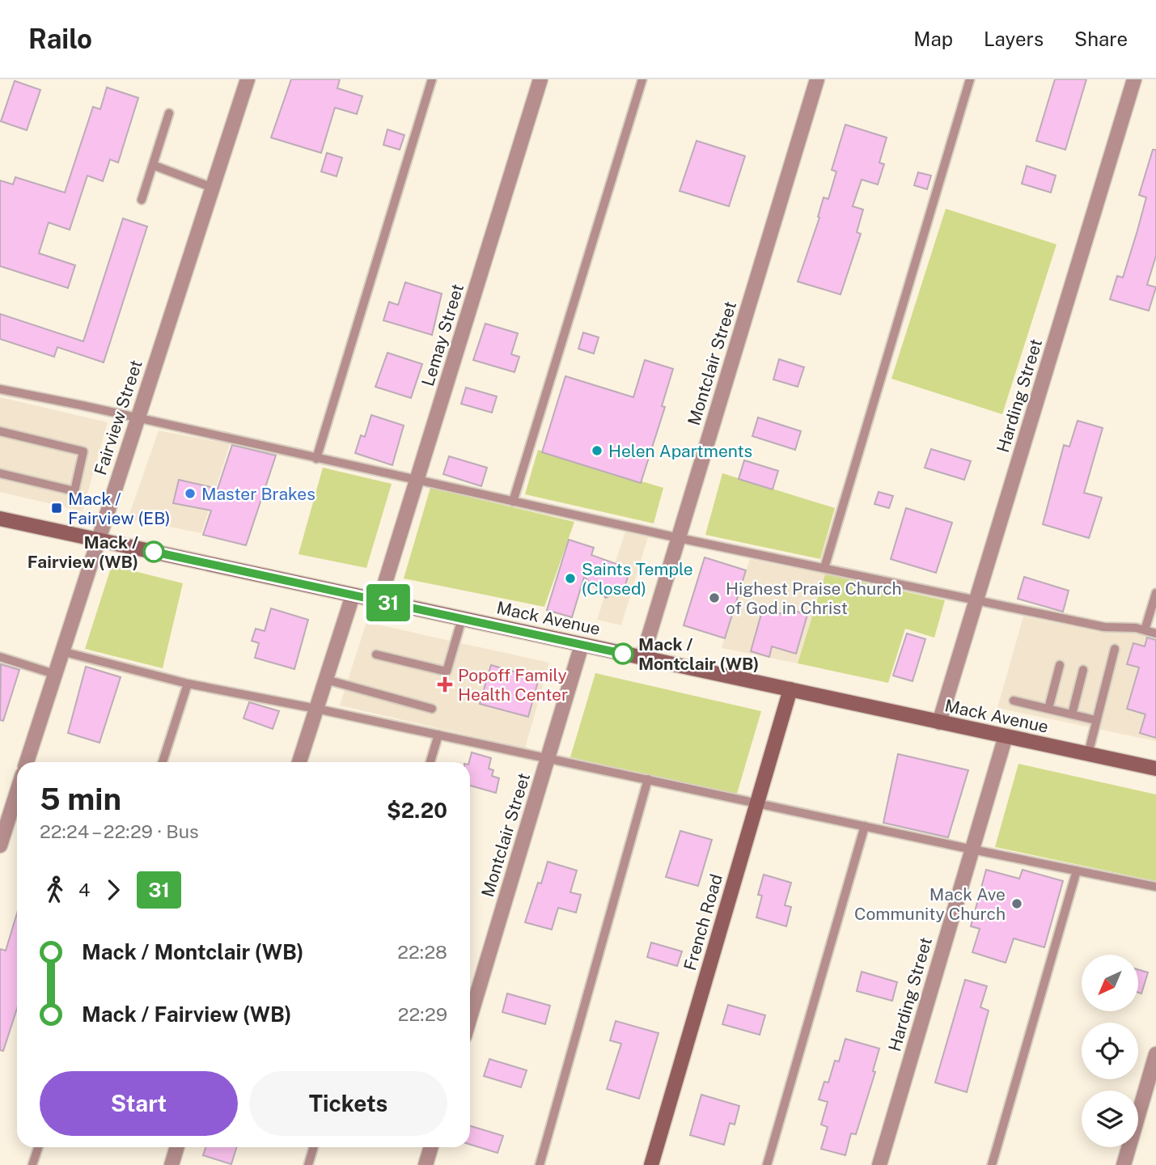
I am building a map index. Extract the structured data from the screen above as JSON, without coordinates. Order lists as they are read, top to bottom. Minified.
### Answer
{"streets":{"main road":["Mack Avenue","French Road"],"street":["Lemay Street","Montclair Street","Harding Street","Fairview Street"]},"crossings":[["Lemay Street","Mack Avenue"],["Montclair Street","Mack Avenue"],["Harding Street","Mack Avenue"],["Fairview Street","Mack Avenue"],["Mack Avenue","French Road"]],"places":{"other":["Helen Apartments","Master Brakes","Mack / Fairview (WB)","Saints Temple (Closed)","Highest Praise Church of God in Christ","Mack / Montclair (WB)","Mack Ave Community Church"],"transit":["Mack / Fairview (EB)"],"health":["Popoff Family Health Center"]},"lines":["bus line 31"],"north":"bottom left","page":{"header":"Railo","nav":["Map","Layers","Share"],"on_map":"31","heading":["5 min","22:24 – 22:29 · Bus","$2.20"],"legs":["4","31"],"list":[{"name":"Mack / Montclair (WB)","value":"22:28"},{"name":"Mack / Fairview (WB)","value":"22:29"}],"buttons":["Start","Tickets"]}}
